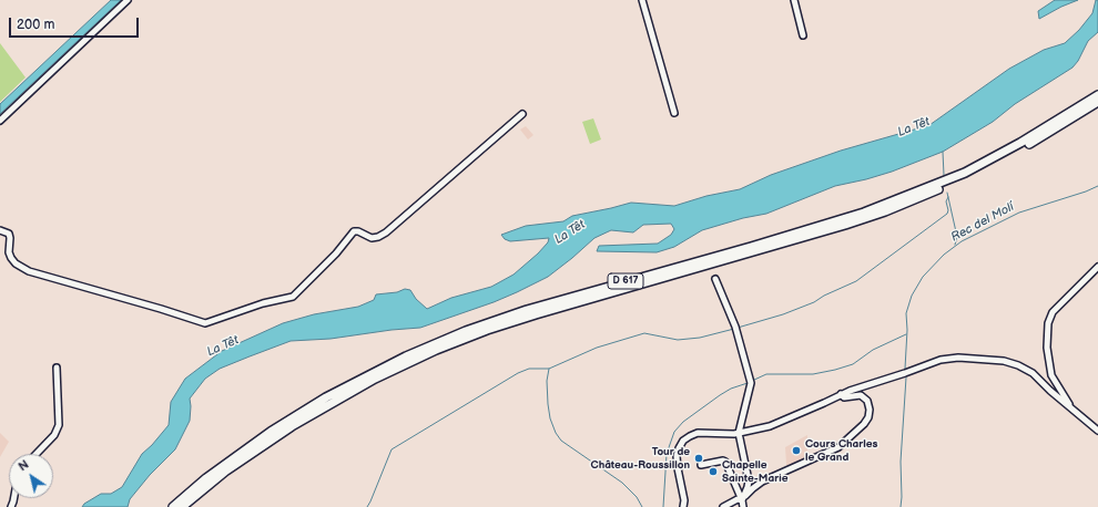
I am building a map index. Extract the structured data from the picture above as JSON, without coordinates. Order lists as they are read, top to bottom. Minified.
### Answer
{"streets":{"highway":["D 617"]},"water":["La Têt","Rec del Molí"],"places":["Cours Charles le Grand","Tour de Château-Roussillon","Chapelle Sainte-Marie"],"scale_bar":"200 m","north":"top left"}
